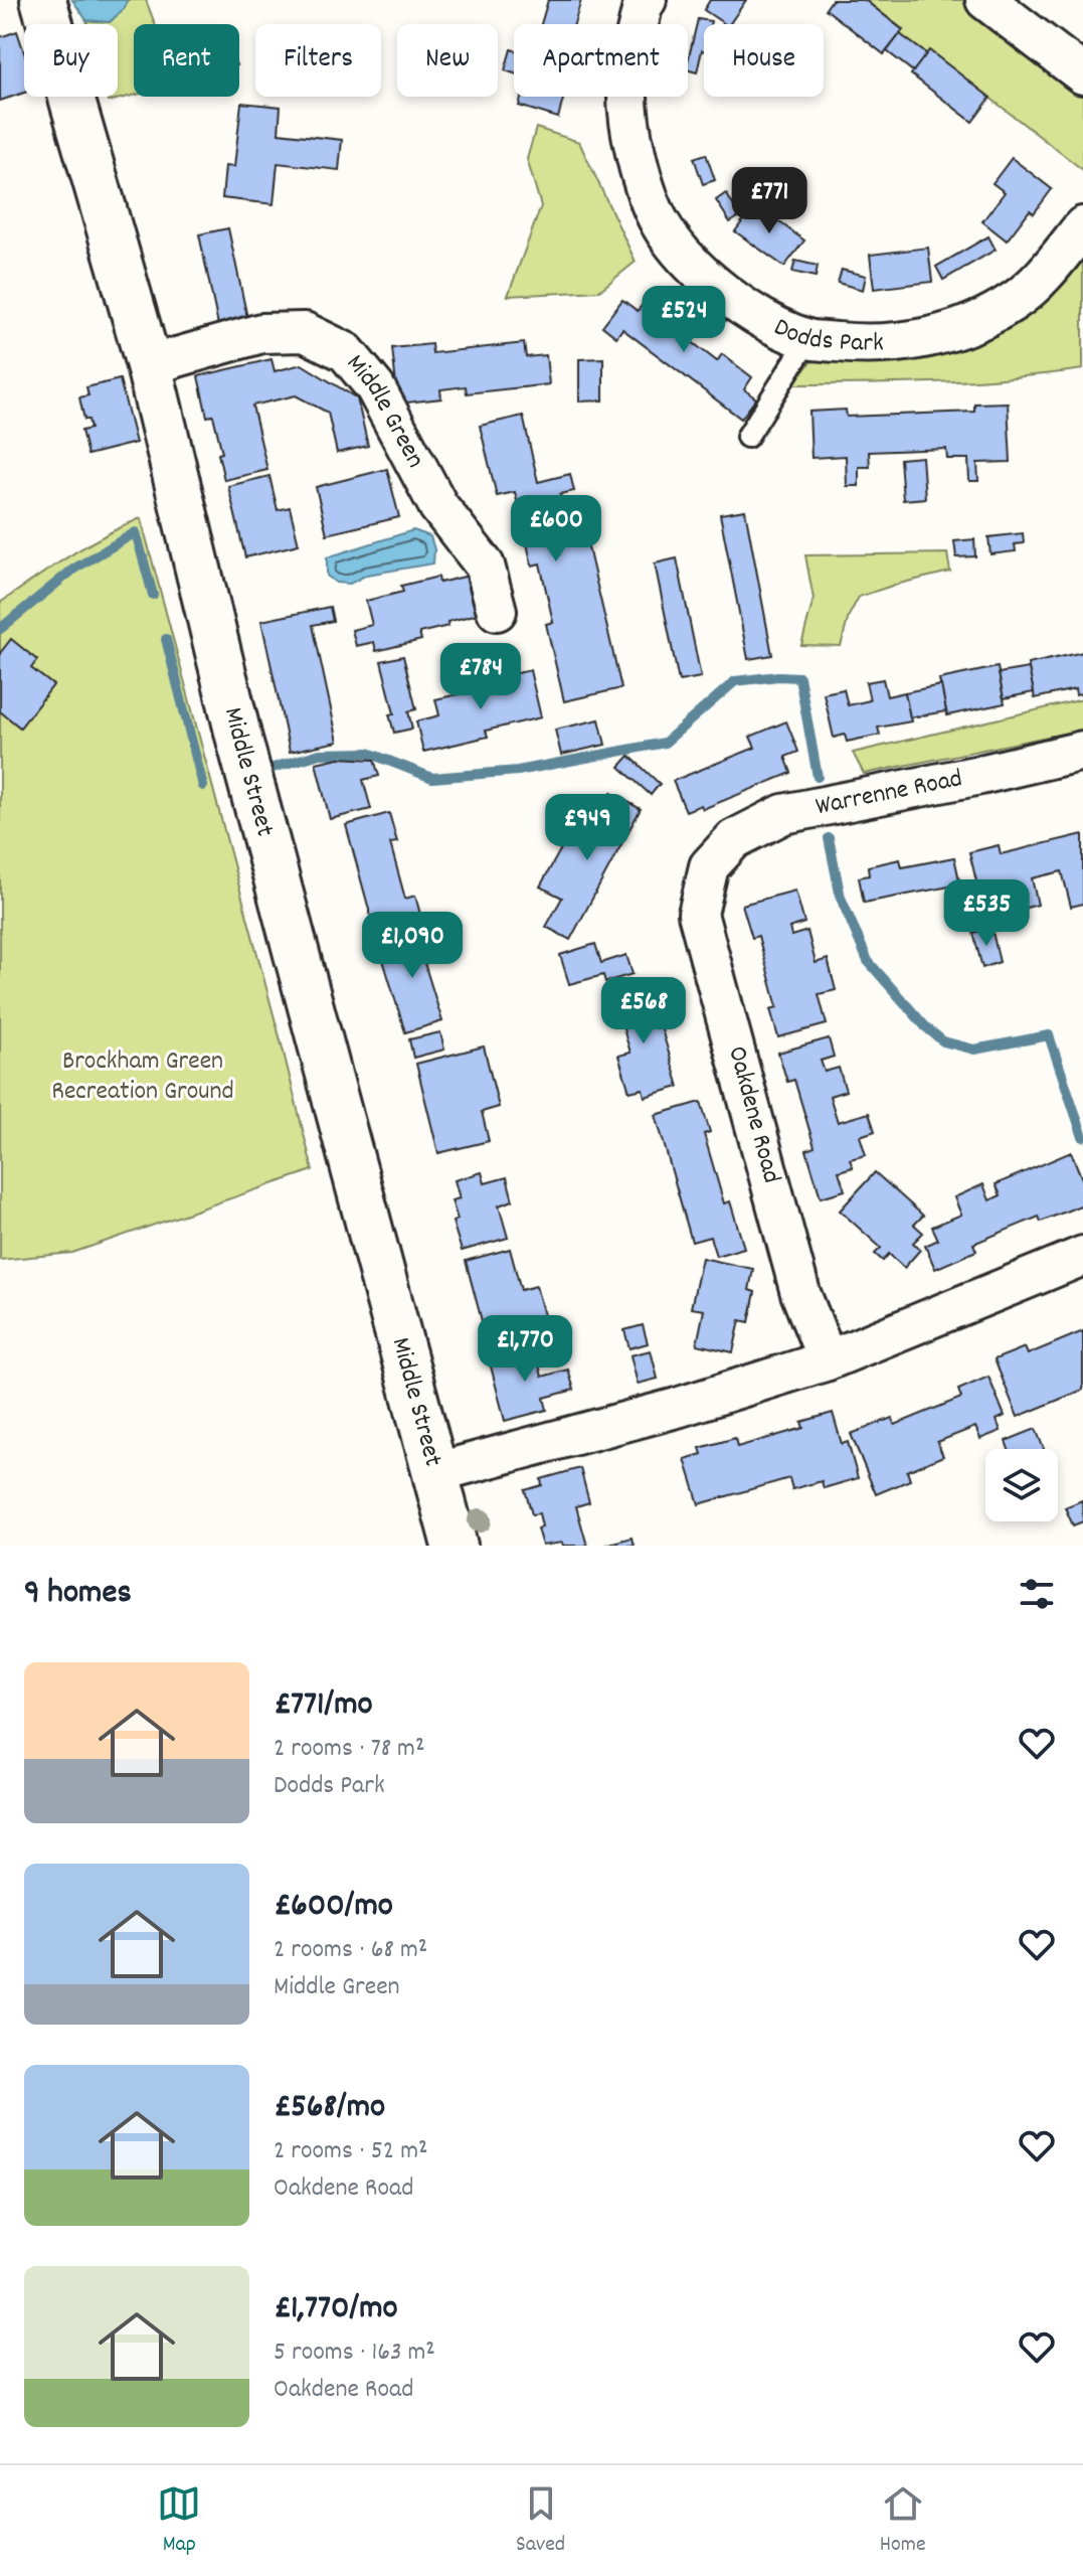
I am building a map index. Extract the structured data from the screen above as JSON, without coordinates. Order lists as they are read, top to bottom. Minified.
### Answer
{"streets":{"street":["Dodds Park","Middle Green","Middle Street","Warrenne Road","Oakdene Road"]},"crossings":[["Middle Green","Middle Street"],["Warrenne Road","Oakdene Road"]],"parks":["Brockham Green Recreation Ground"],"page":{"chip":["Buy","Rent","Filters","New","Apartment","House"],"price":["£771","£524","£600","£784","£949","£535","£1,090","£568","£1,770"],"heading":"9 homes","list":[{"name":"£771/mo","note":"2 rooms · 78 m² · Dodds Park"},{"name":"£600/mo","note":"2 rooms · 68 m² · Middle Green"},{"name":"£568/mo","note":"2 rooms · 52 m² · Oakdene Road"},{"name":"£1,770/mo","note":"5 rooms · 163 m² · Oakdene Road"}],"tabs":["Map","Saved","Home"]}}
